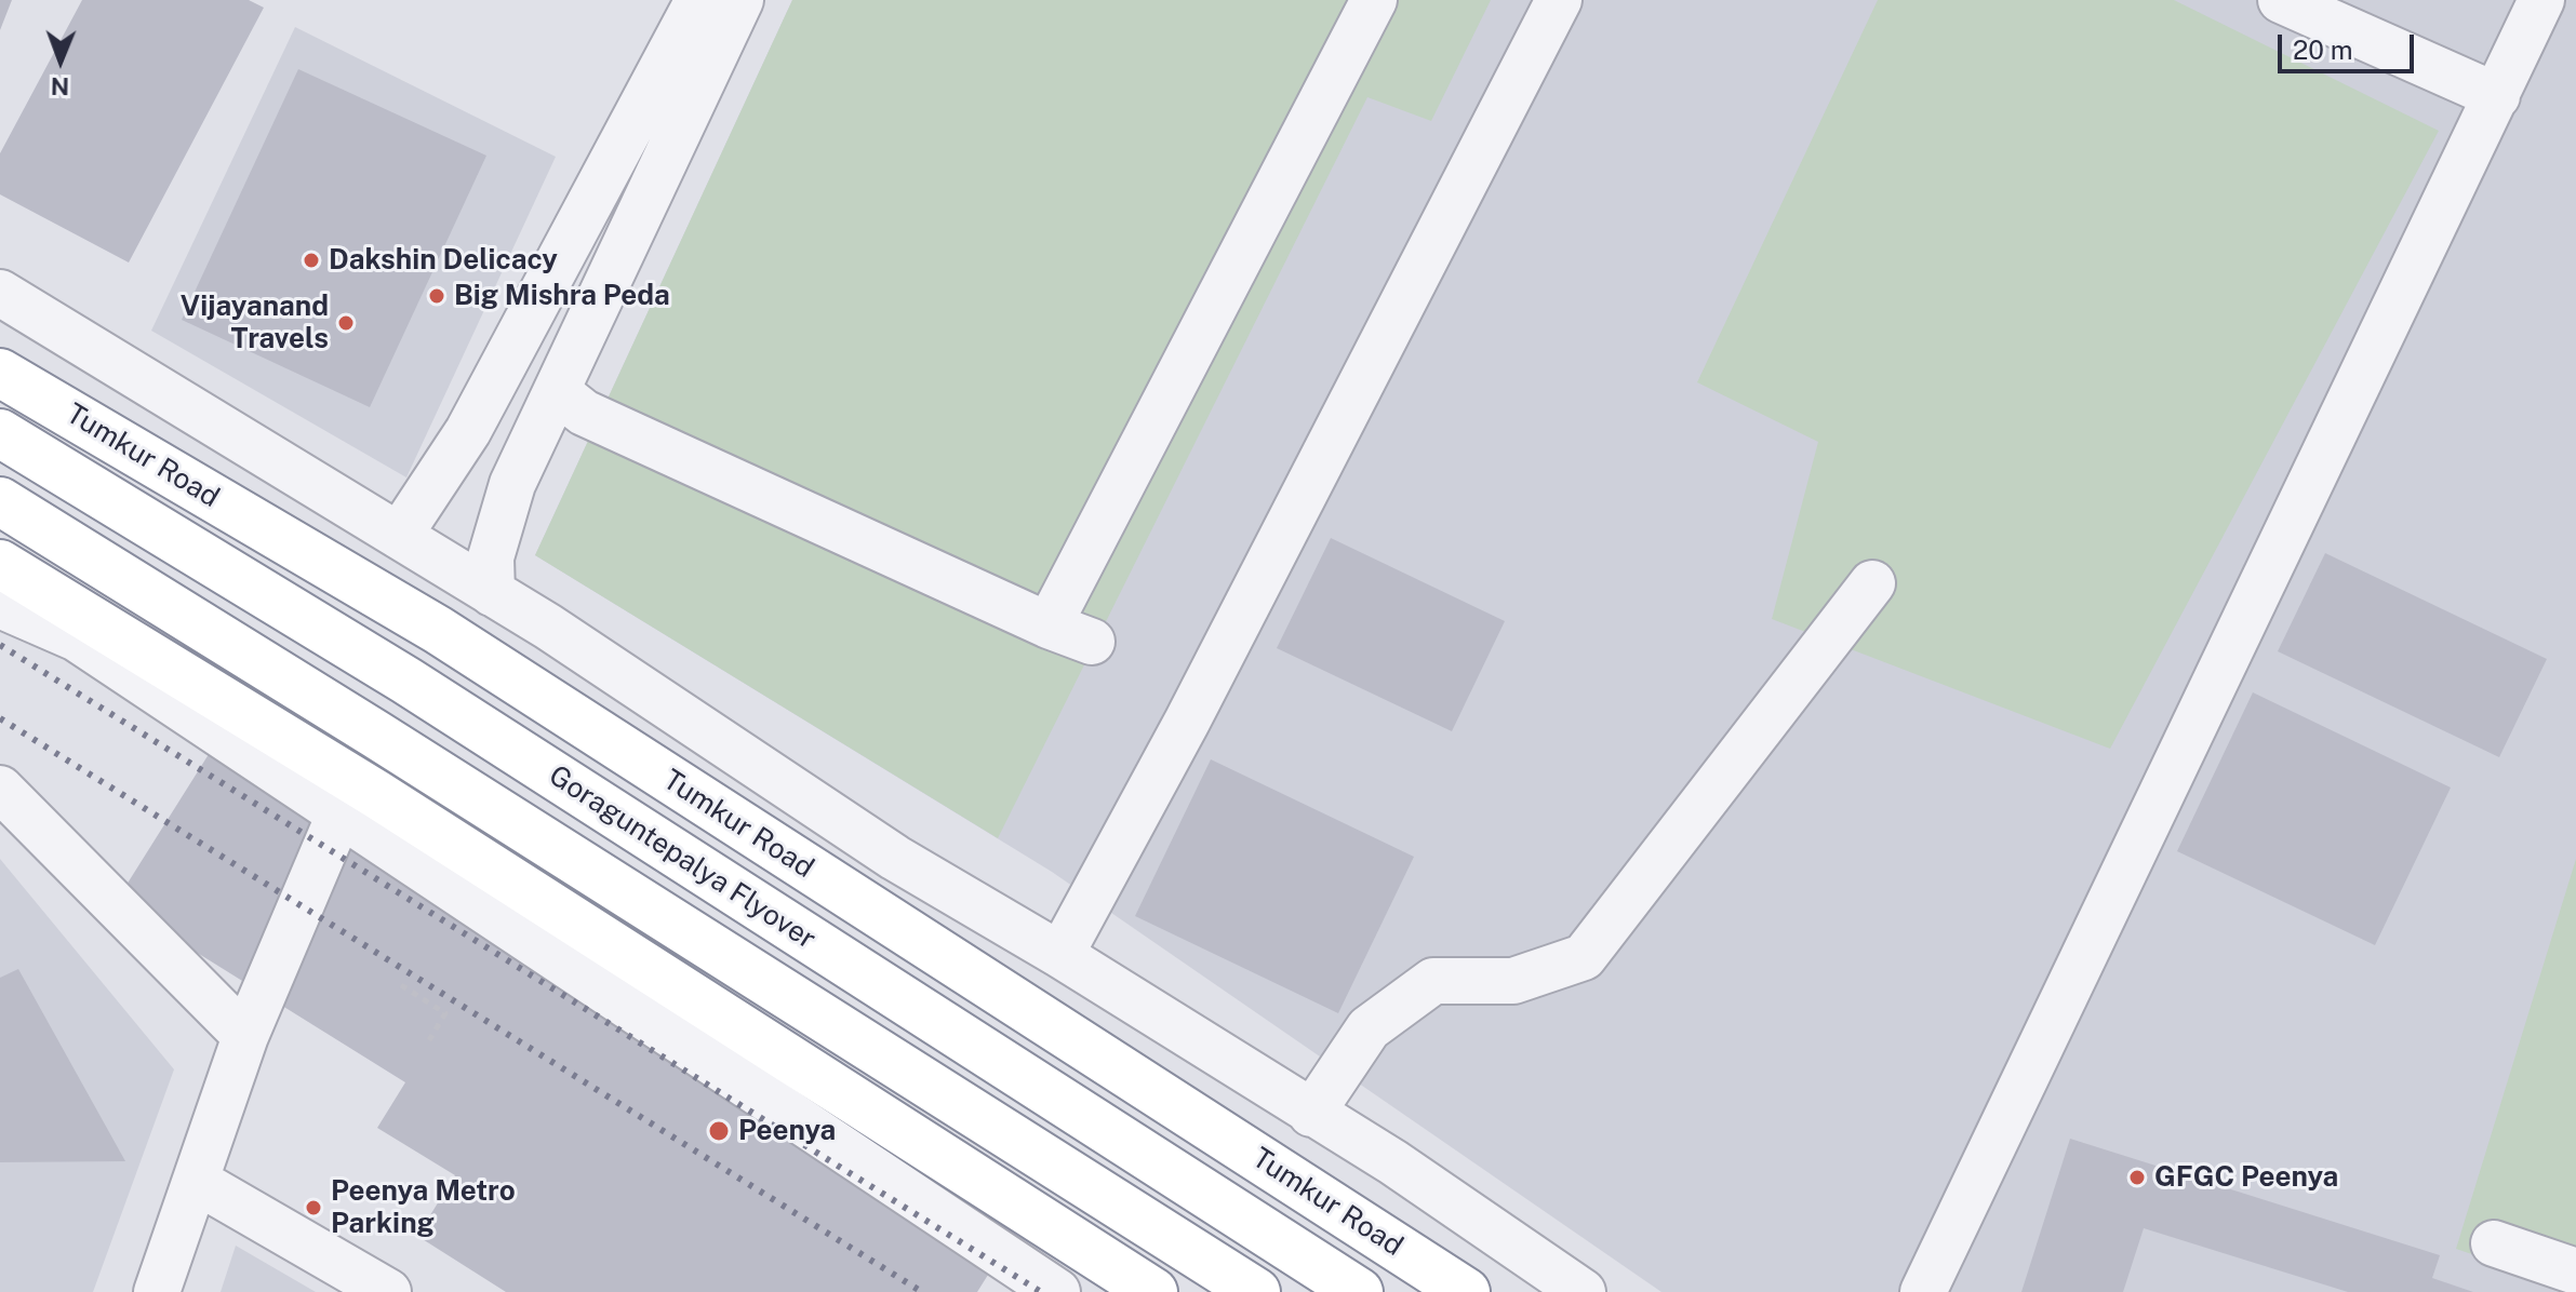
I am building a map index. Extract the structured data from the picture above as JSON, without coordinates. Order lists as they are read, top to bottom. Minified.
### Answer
{"streets":{"highway":["Tumkur Road","Goraguntepalya Flyover"]},"places":["Dakshin Delicacy","Big Mishra Peda","Vijayanand Travels","Peenya","GFGC Peenya","Peenya Metro Parking"],"scale_bar":"20 m","north":"bottom"}
